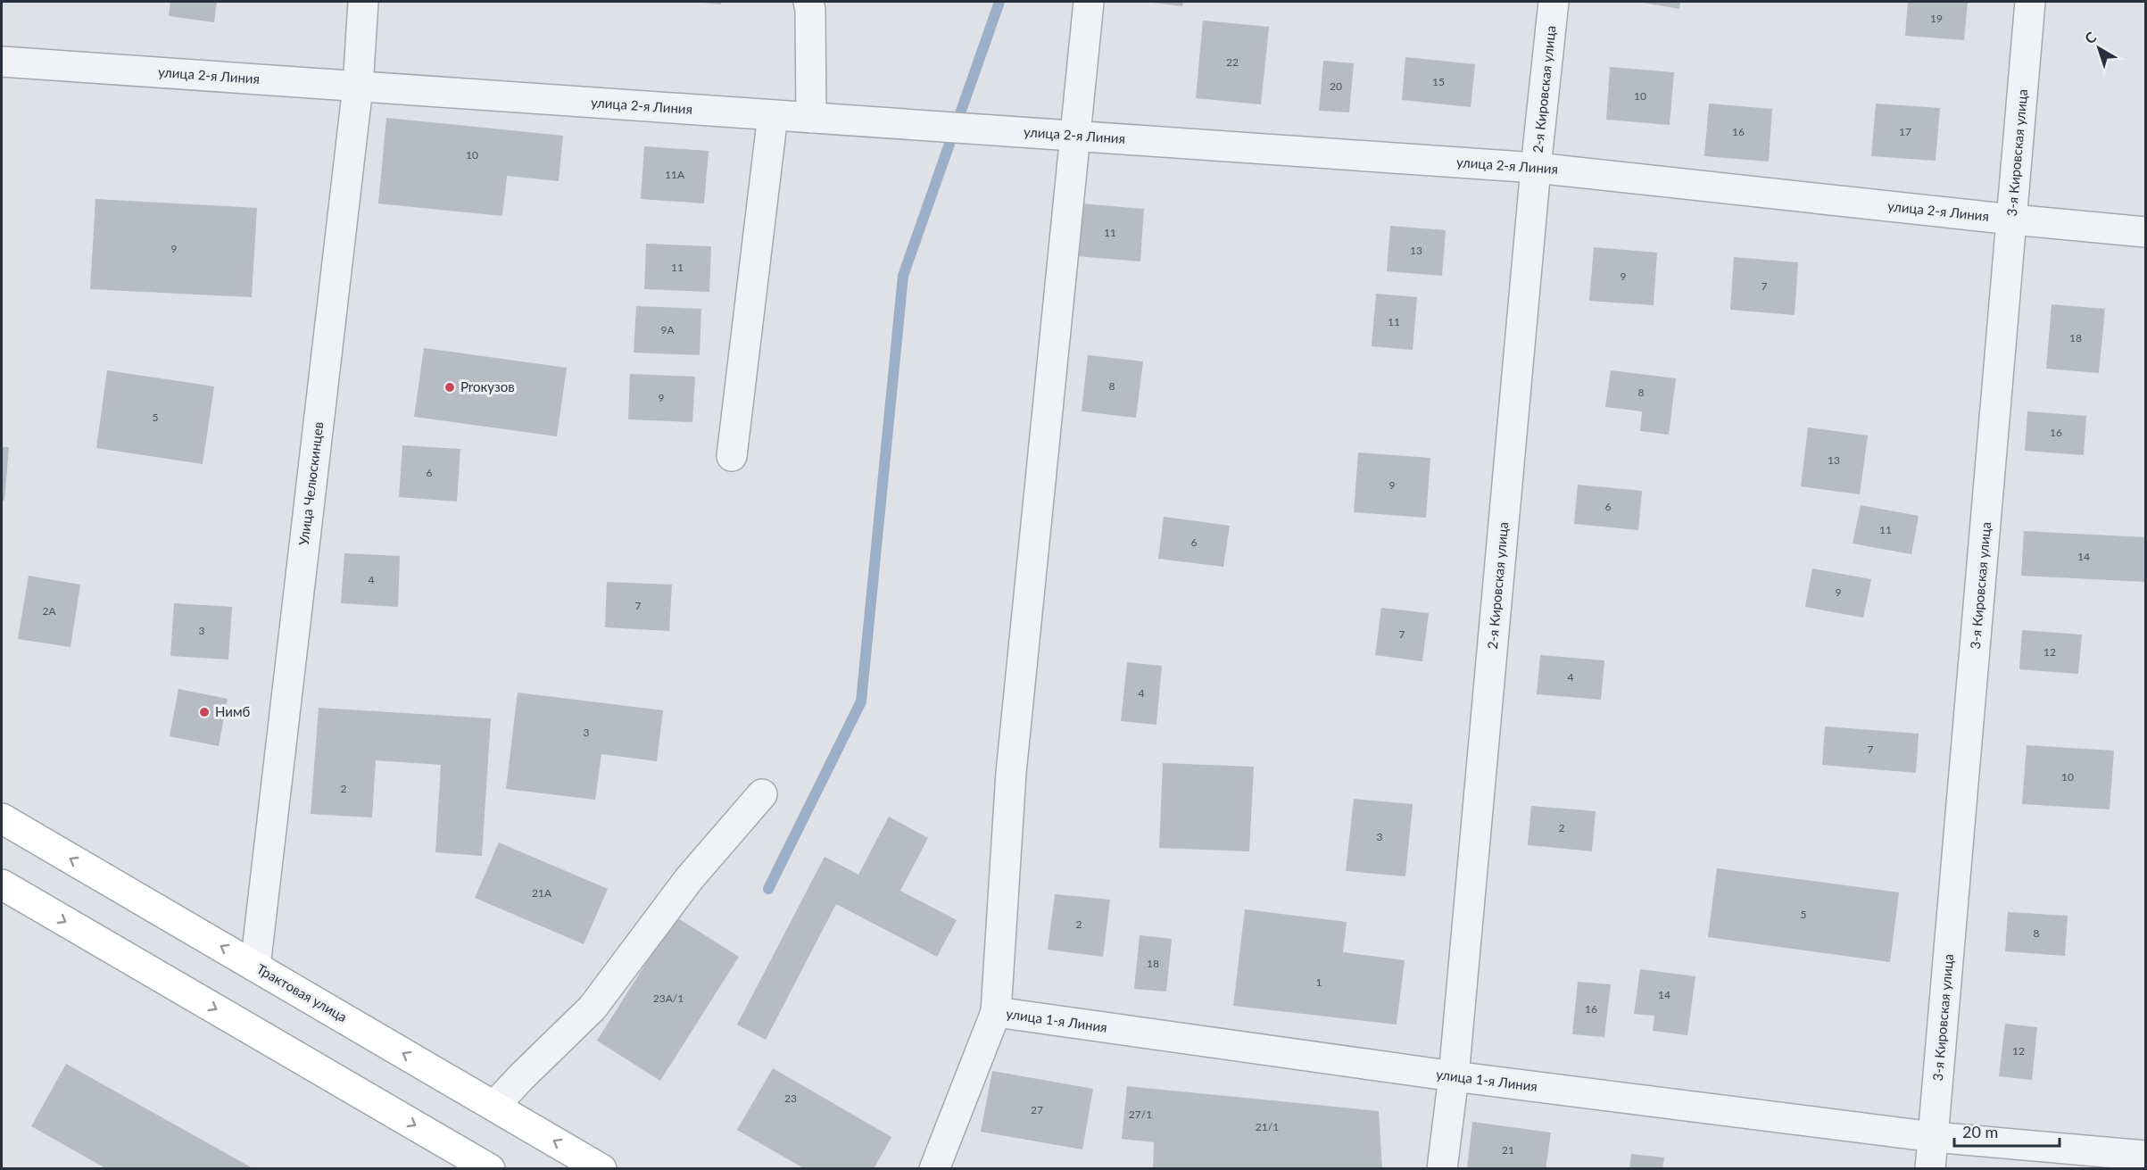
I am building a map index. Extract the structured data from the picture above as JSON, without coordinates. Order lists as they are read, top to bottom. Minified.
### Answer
{"streets":{"main road":["Трактовая улица"],"street":["улица 2-я Линия","2-я Кировская улица","3-я Кировская улица","Улица Челюскинцев","улица 1-я Линия"]},"crossings":[["улица 2-я Линия","2-я Кировская улица"],["улица 2-я Линия","3-я Кировская улица"],["улица 2-я Линия","Улица Челюскинцев"],["2-я Кировская улица","улица 1-я Линия"],["3-я Кировская улица","улица 1-я Линия"],["Улица Челюскинцев","Трактовая улица"]],"places":["Proкузов","Нимб"],"house_numbers":["19","22","15","20","10","16","17","10","11А","11","9","13","11","9","7","11","9А","18","8","8","9","5","16","13","6","9","6","11","6","14","4","9","7","2А","3","7","12","4","4","3","7","10","2","2","3","21А","5","2","8","18","1","14","23А/1","16","12","23","27","27/1","21/1","21"],"scale_bar":"20 m","north":"top left"}
